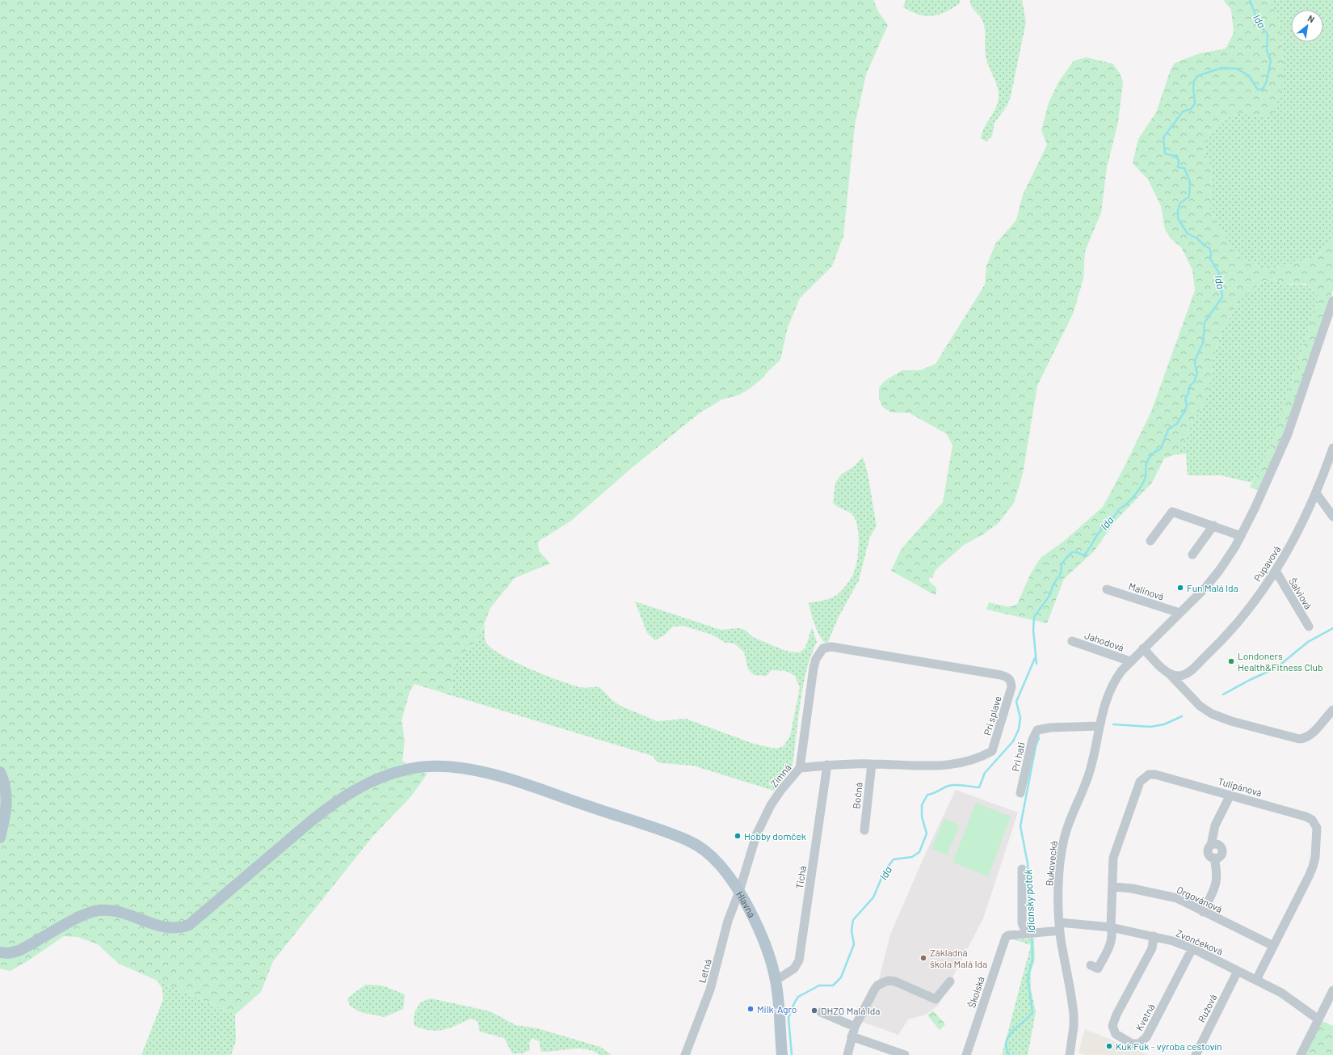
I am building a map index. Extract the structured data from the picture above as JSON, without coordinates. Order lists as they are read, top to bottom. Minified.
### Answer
{"streets":{"main road":["Hlavná"],"street":["Púpavová","Malinová","Šalviová","Jahodová","Pri splave","Pri hati","Zimná","Tulipánová","Bočná","Bukovecká","Tichá","Orgovánová","Zvončeková","Letná","Školská","Ružová","Kvetná"]},"crossings":[["Púpavová","Šalviová"],["Malinová","Bukovecká"],["Jahodová","Bukovecká"],["Pri splave","Zimná"],["Pri splave","Bočná"],["Pri splave","Tichá"],["Pri hati","Bukovecká"],["Zimná","Hlavná"],["Zimná","Letná"],["Tulipánová","Orgovánová"],["Tulipánová","Zvončeková"],["Bukovecká","Zvončeková"],["Bukovecká","Školská"],["Tichá","Hlavná"],["Hlavná","Letná"],["Zvončeková","Školská"],["Zvončeková","Ružová"],["Zvončeková","Kvetná"]],"water":["Ida","Idiansky potok"],"places":["Fun Malá Ida","Londoners Health&Fitness Club","Hobby domček","Základná škola Malá Ida","Milk-Agro","DHZO Malá Ida","Kuk Fuk - výroba cestovín"],"north":"top right"}
